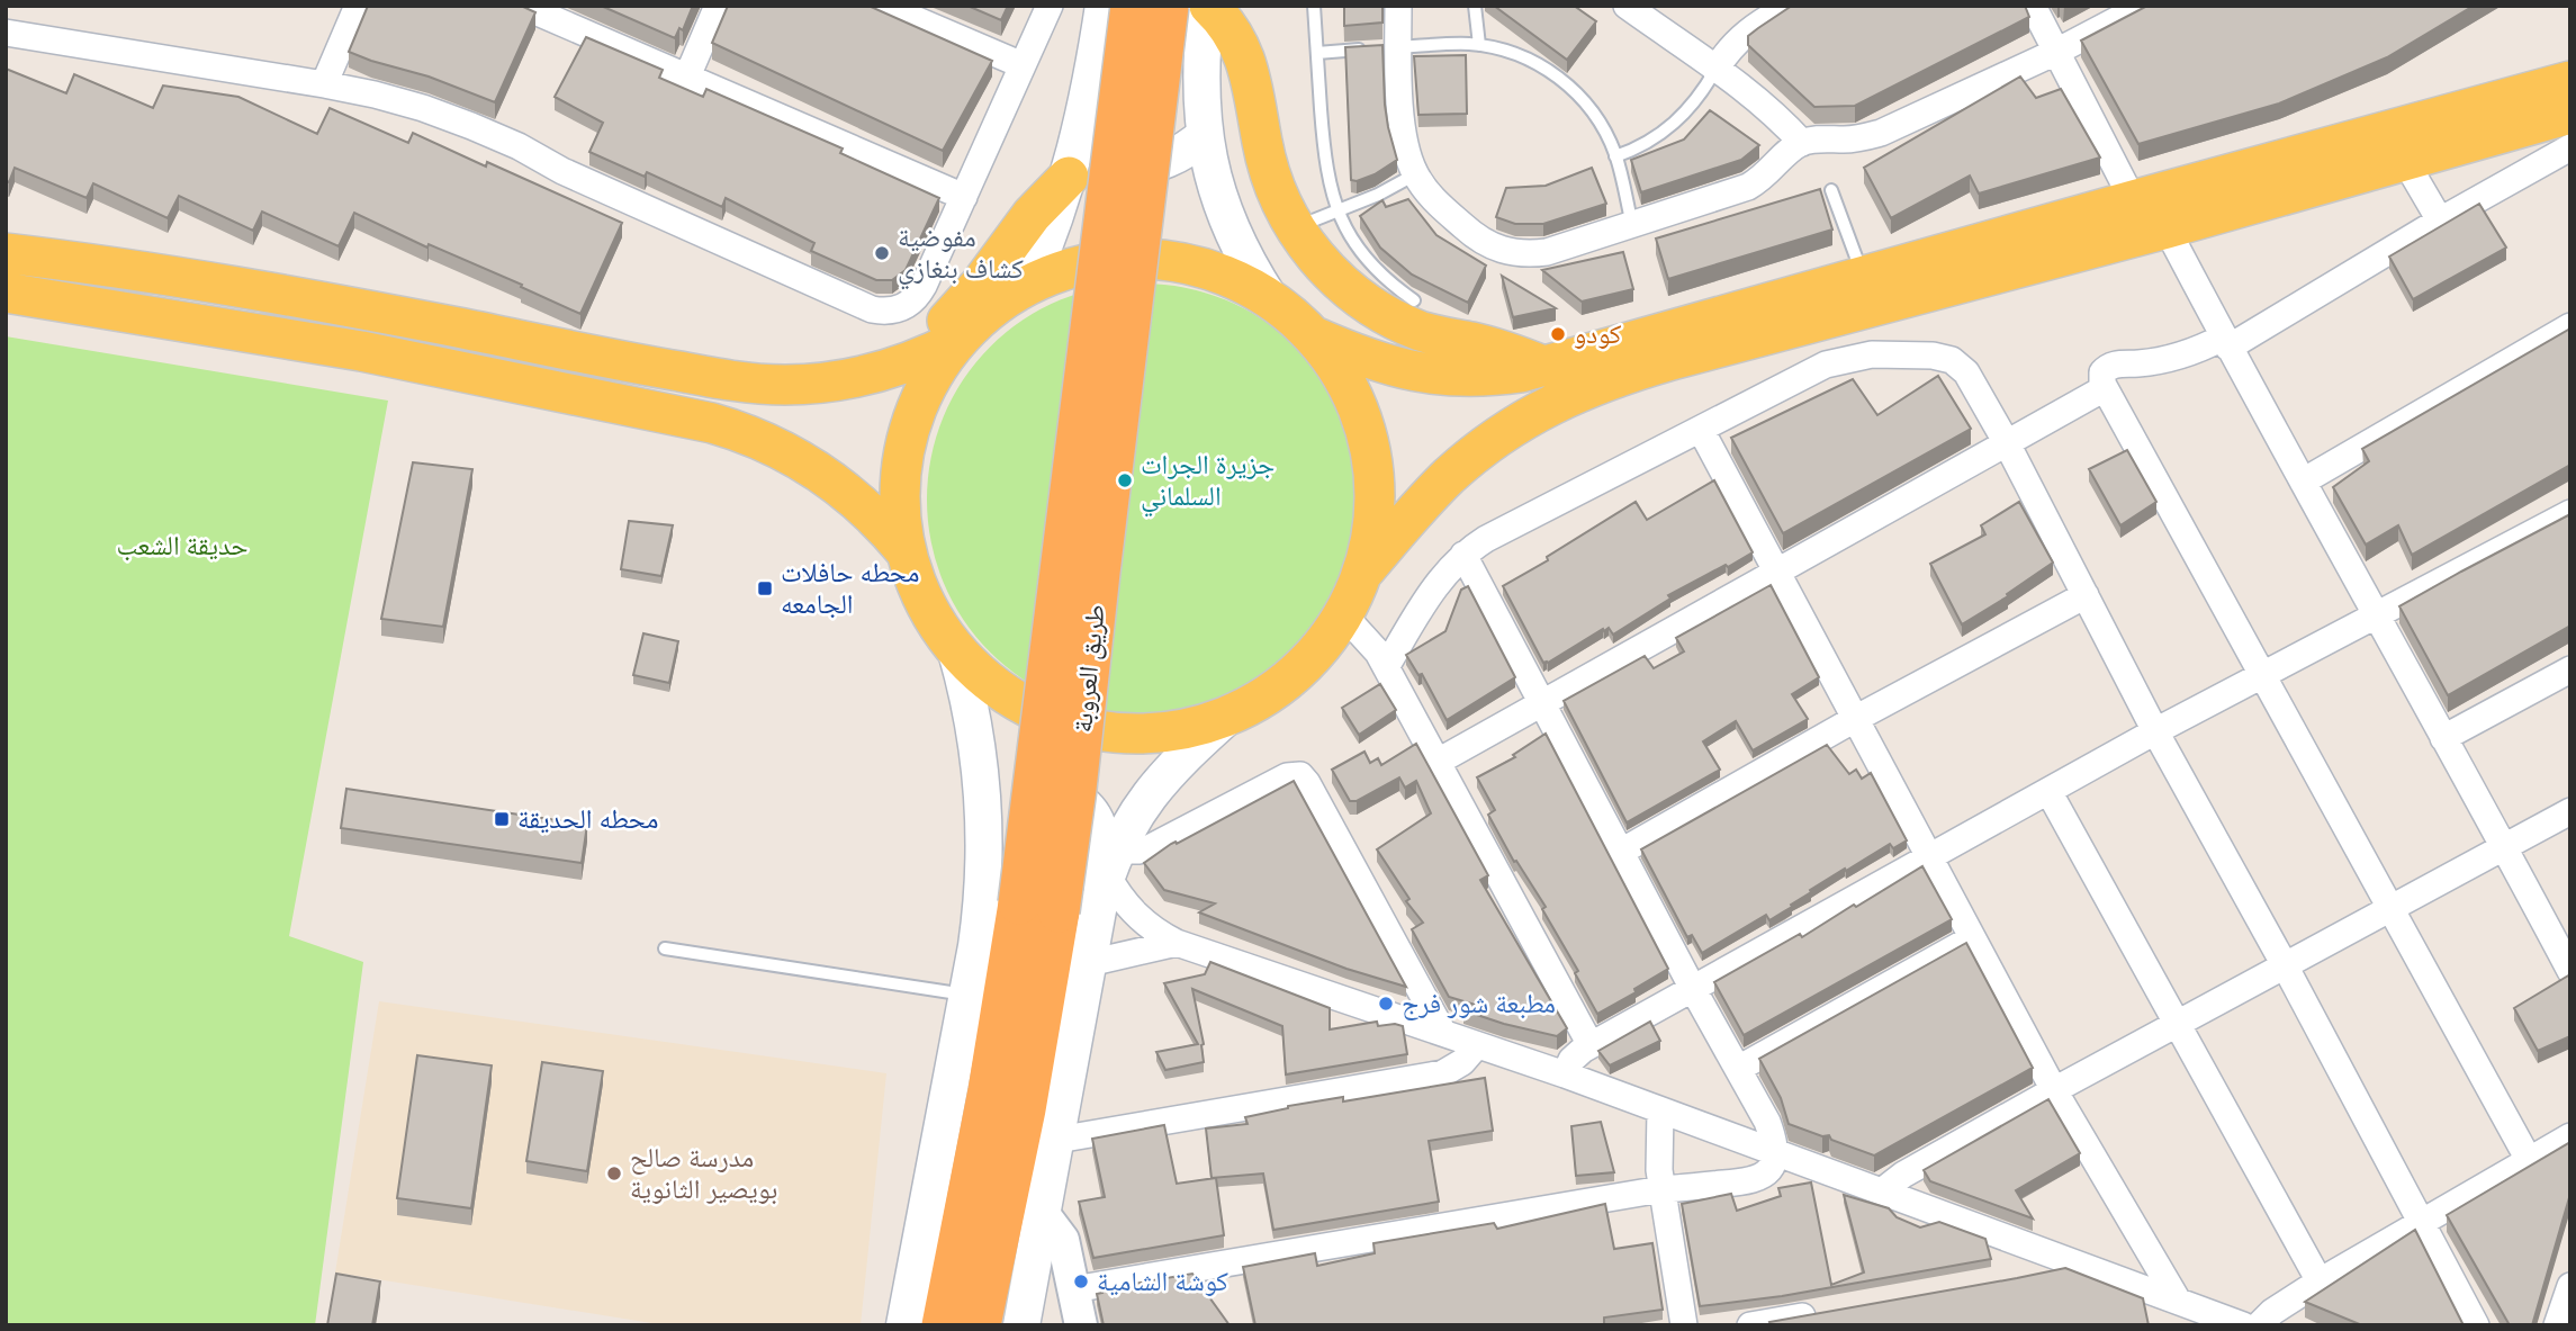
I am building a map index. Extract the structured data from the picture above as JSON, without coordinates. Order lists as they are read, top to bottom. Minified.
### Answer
{"streets":{"highway":["طريق العروبة"]},"parks":["حديقة الشعب"],"places":{"other":["مفوضية كشاف بنغازي","كودو","جزيرة الجرات السلماني","مطبعة شور فرج","مدرسة صالح بويصير الثانوية","كوشة الشامية"],"transit":["محطه حافلات الجامعه","محطه الحديقة"]}}
